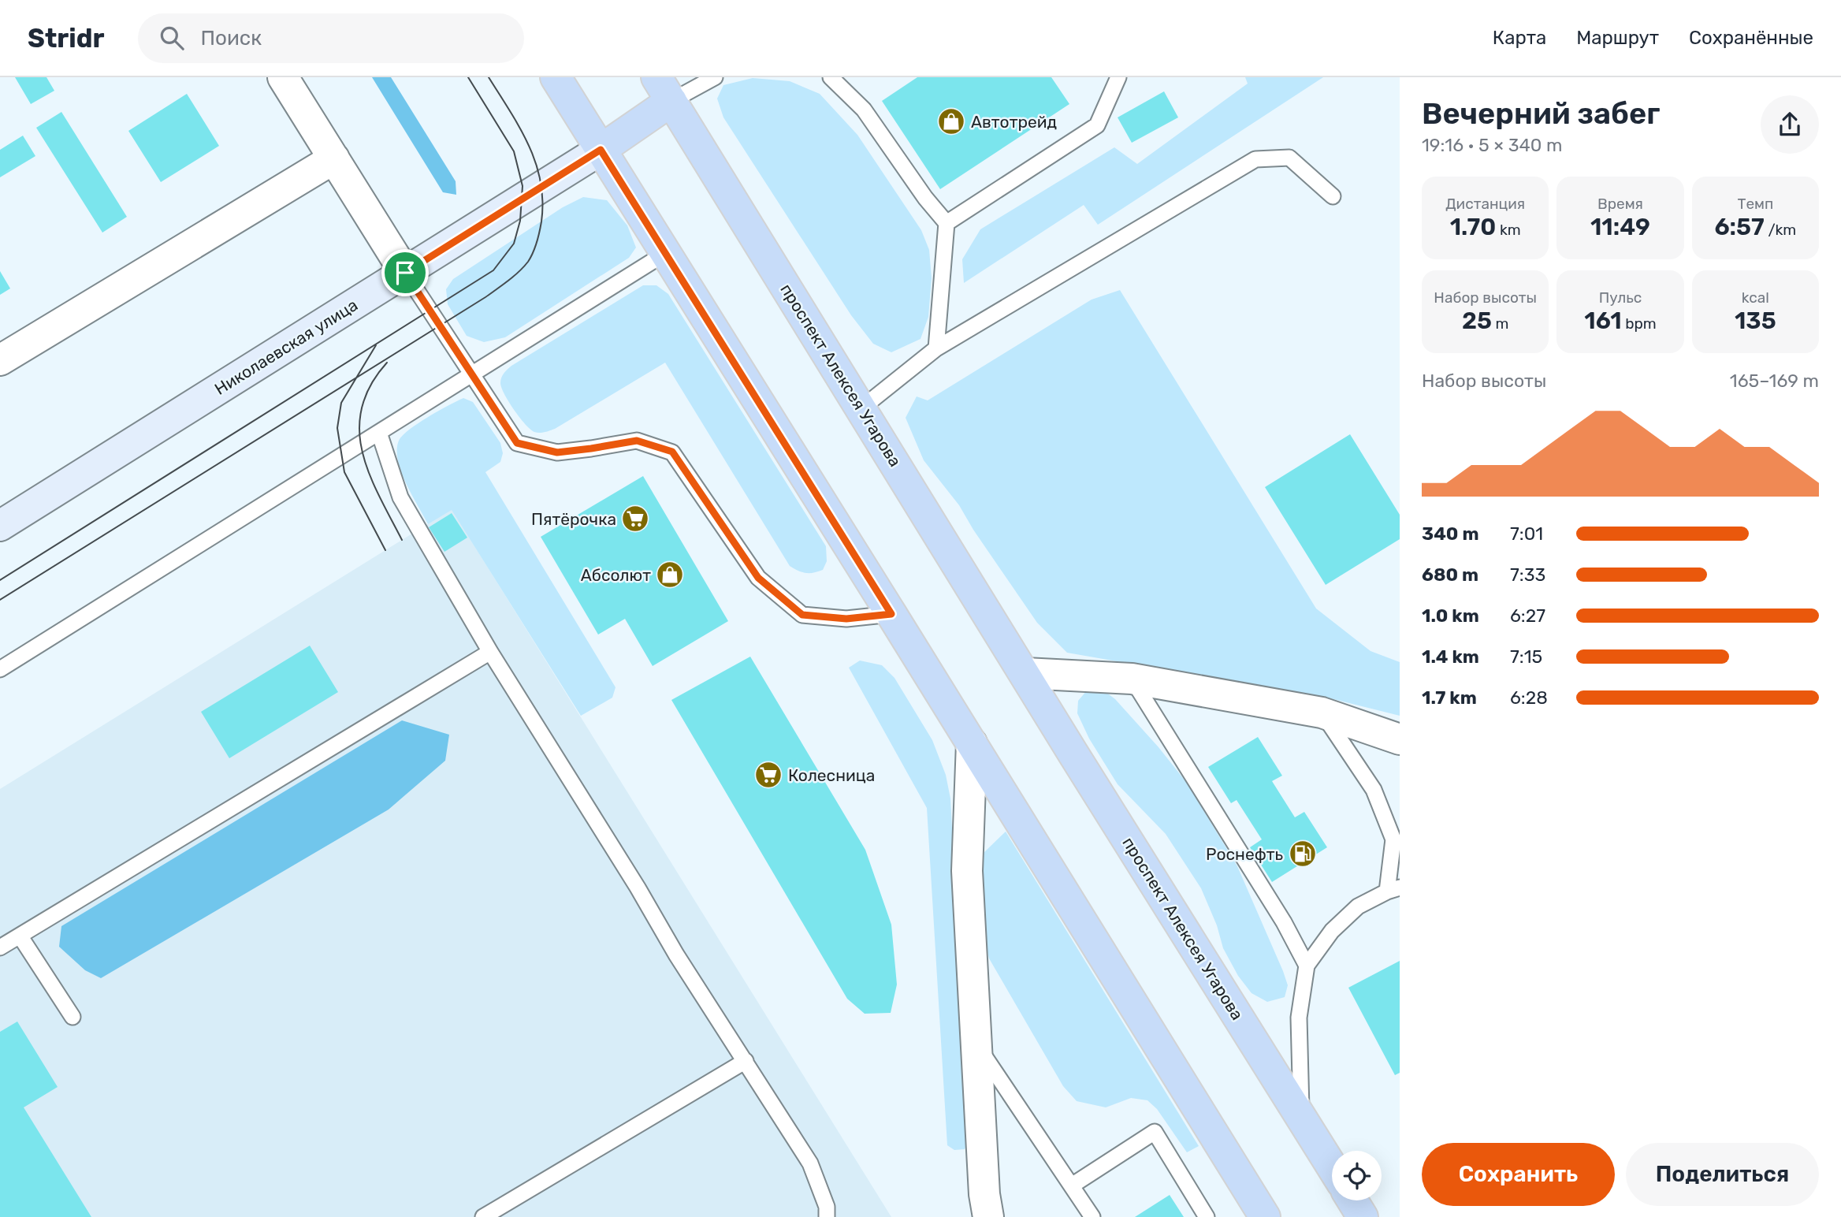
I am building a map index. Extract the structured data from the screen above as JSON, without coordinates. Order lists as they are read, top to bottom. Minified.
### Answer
{"streets":{"main road":["Николаевская улица","проспект Алексея Угарова"]},"places":{"shop":["Автотрейд","Абсолют"],"supermarket":["Пятёрочка","Колесница"],"fuel station":["Роснефть"]},"page":{"header":"Stridr","search":"Поиск","nav":["Карта","Маршрут","Сохранённые"],"heading":["Вечерний забег","19:16 · 5 × 340 m"],"stats":[["Дистанция","1.70 km"],["Время","11:49"],["Темп","6:57 /km"],["Набор высоты","25 m"],["Пульс","161 bpm"],["kcal","135"]],"chart":["Набор высоты","165–169 m"],"list":[{"name":"340 m","note":"7:01"},{"name":"680 m","note":"7:33"},{"name":"1.0 km","note":"6:27"},{"name":"1.4 km","note":"7:15"},{"name":"1.7 km","note":"6:28"}],"buttons":["Сохранить","Поделиться"]}}
